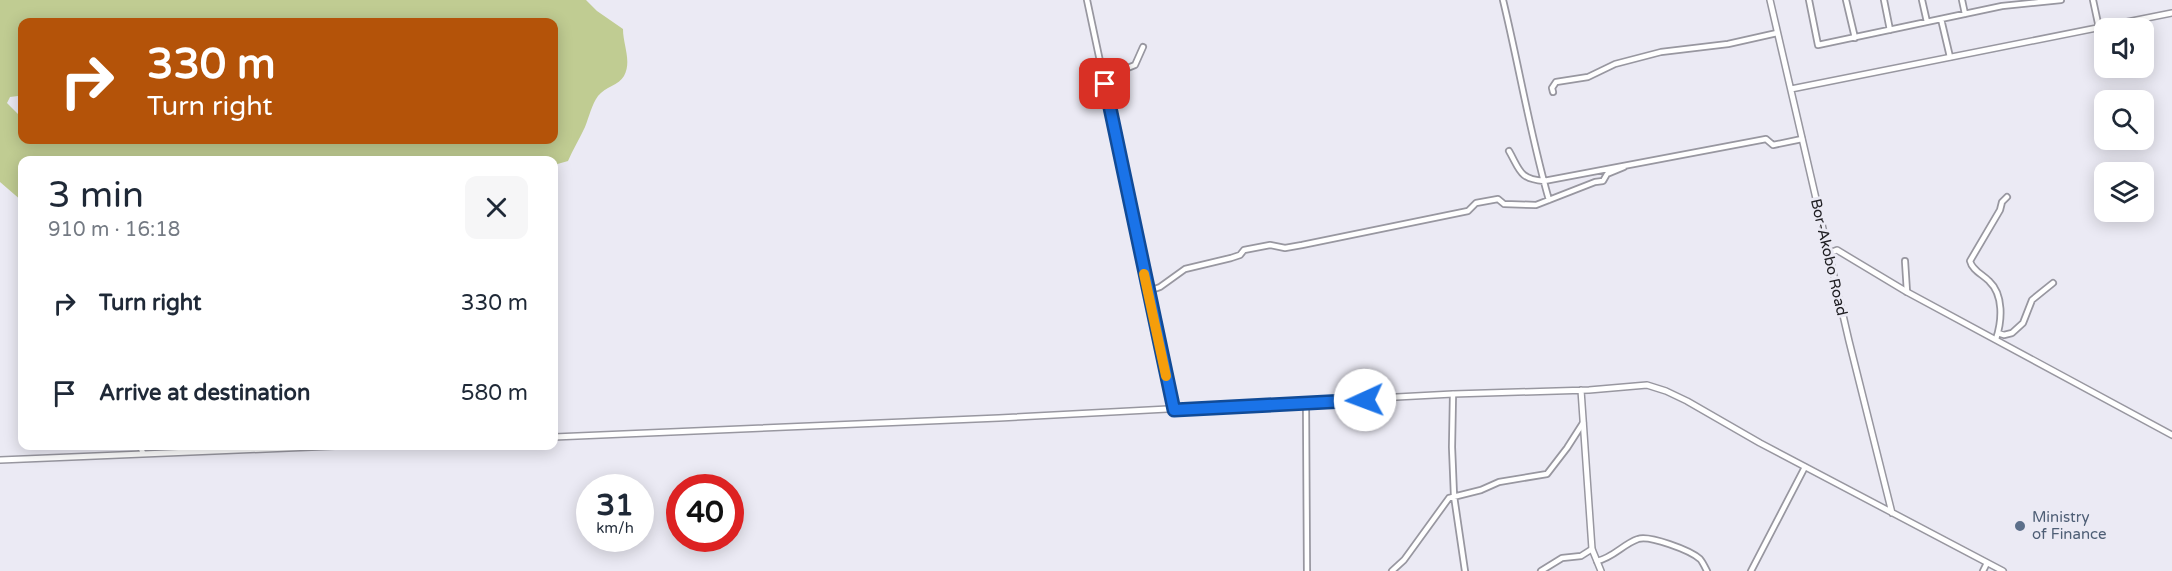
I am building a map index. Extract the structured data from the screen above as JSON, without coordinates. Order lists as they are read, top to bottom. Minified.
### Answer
{"streets":{"street":["Bor-Akobo Road"]},"places":["Ministry of Finance"],"page":{"turn":["330 m","Turn right"],"heading":["3 min","910 m · 16:18"],"list":[{"name":"Turn right","value":"330 m"},{"name":"Arrive at destination","value":"580 m"}],"speed":"31 km/h","limit":"40"}}
